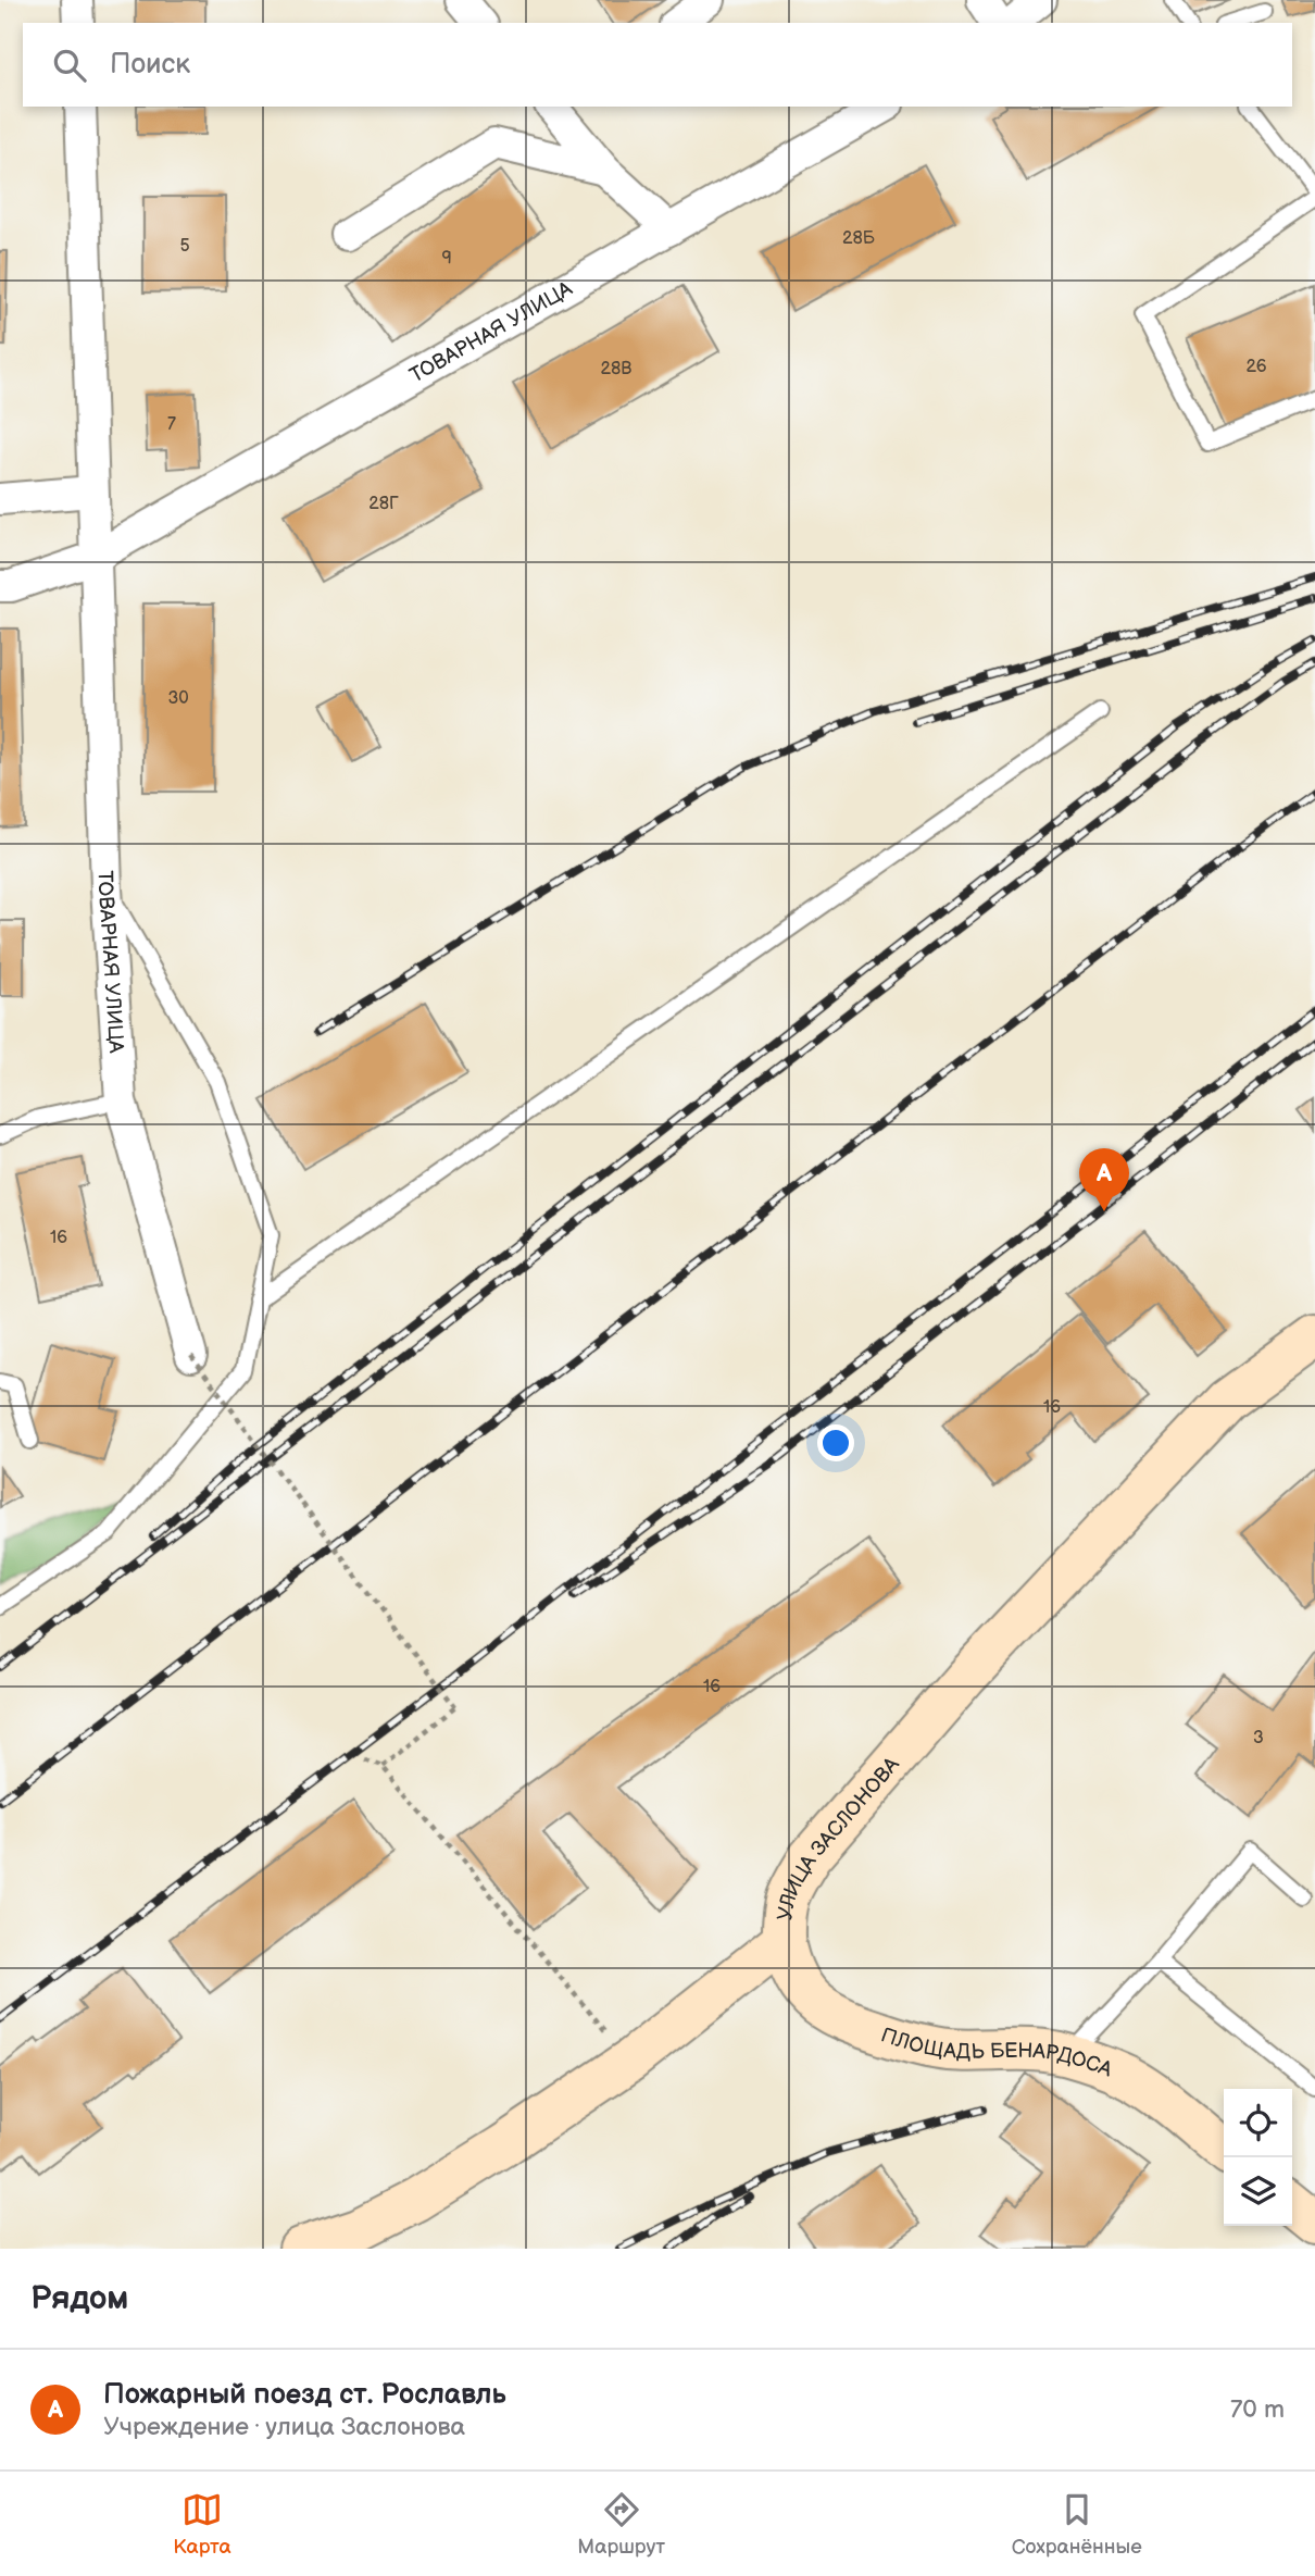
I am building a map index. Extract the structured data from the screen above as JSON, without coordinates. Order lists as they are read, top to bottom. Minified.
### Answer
{"streets":{"street":["ТОВАРНАЯ УЛИЦА","УЛИЦА ЗАСЛОНОВА","ПЛОЩАДЬ БЕНАРДОСА"]},"crossings":[["УЛИЦА ЗАСЛОНОВА","ПЛОЩАДЬ БЕНАРДОСА"]],"house_numbers":["28Б","5","9","26","28В","7","28Г","30","16","16","16","3"],"page":{"search":"Поиск","pins":"A","heading":"Рядом","list":[{"mark":"A","name":"Пожарный поезд ст. Рославль","note":"Учреждение · улица Заслонова","value":"70 m"}],"nav":["Карта","Маршрут","Сохранённые"]}}
